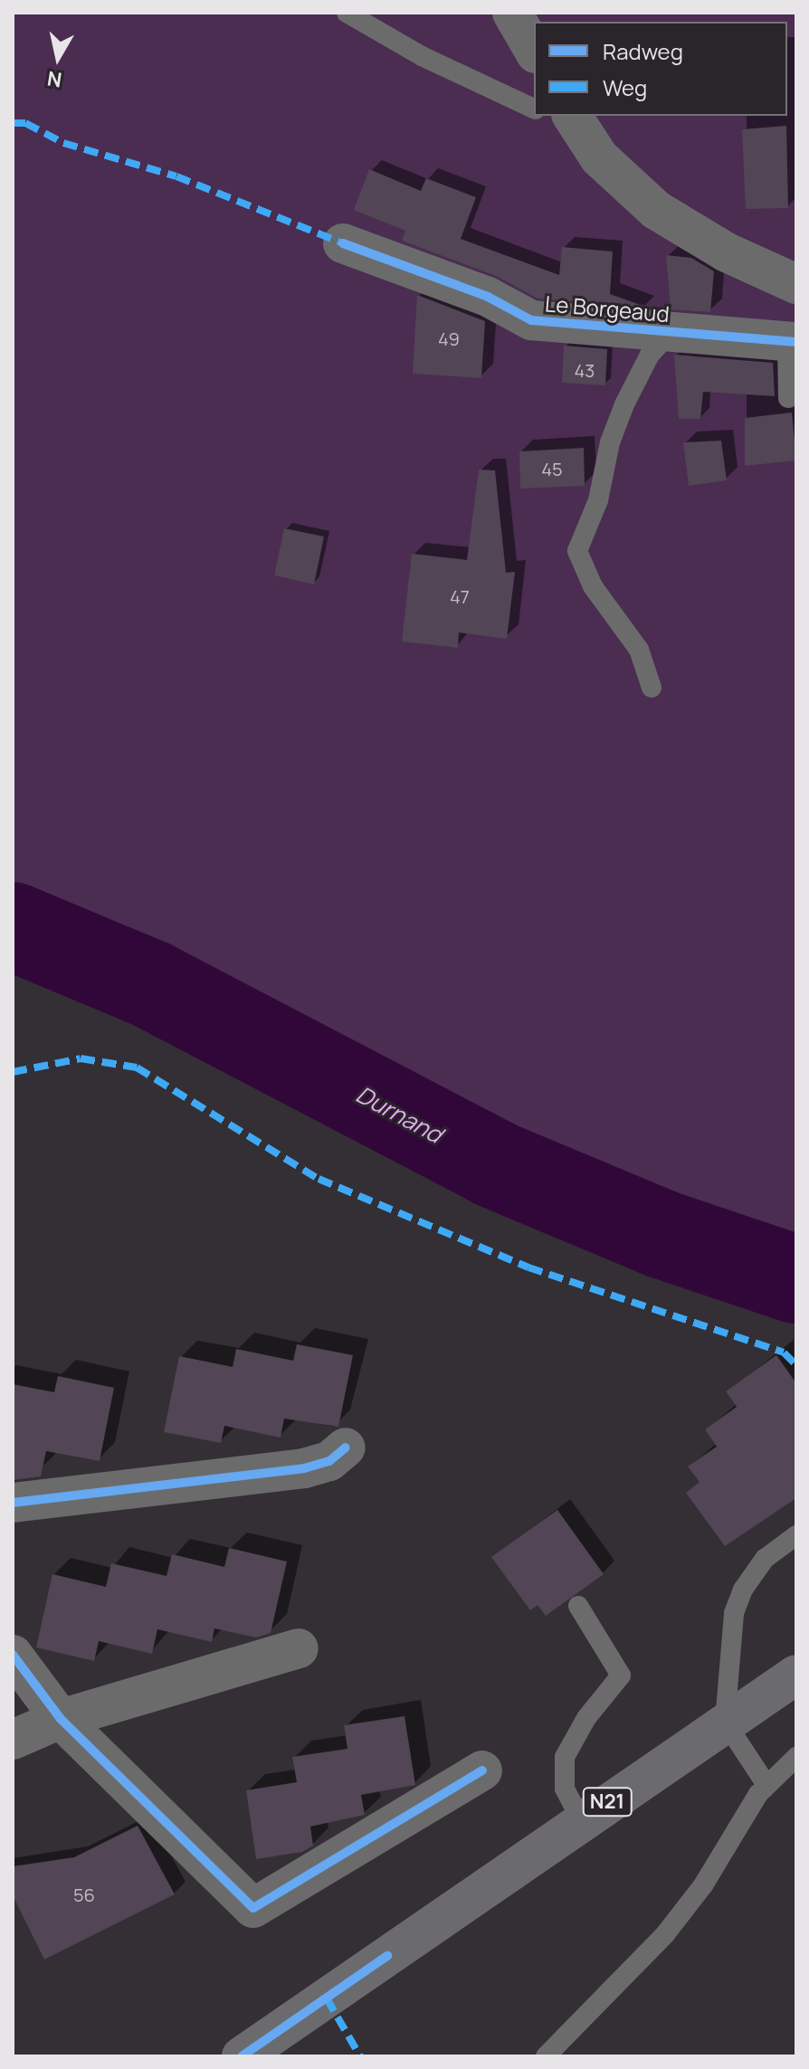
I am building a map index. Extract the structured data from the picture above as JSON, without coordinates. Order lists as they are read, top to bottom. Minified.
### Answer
{"streets":{"main road":["N21"],"street":["Le Borgeaud"]},"water":["Durnand"],"house_numbers":["49","43","45","47","56"],"legend":["Radweg","Weg"],"north":"bottom"}
